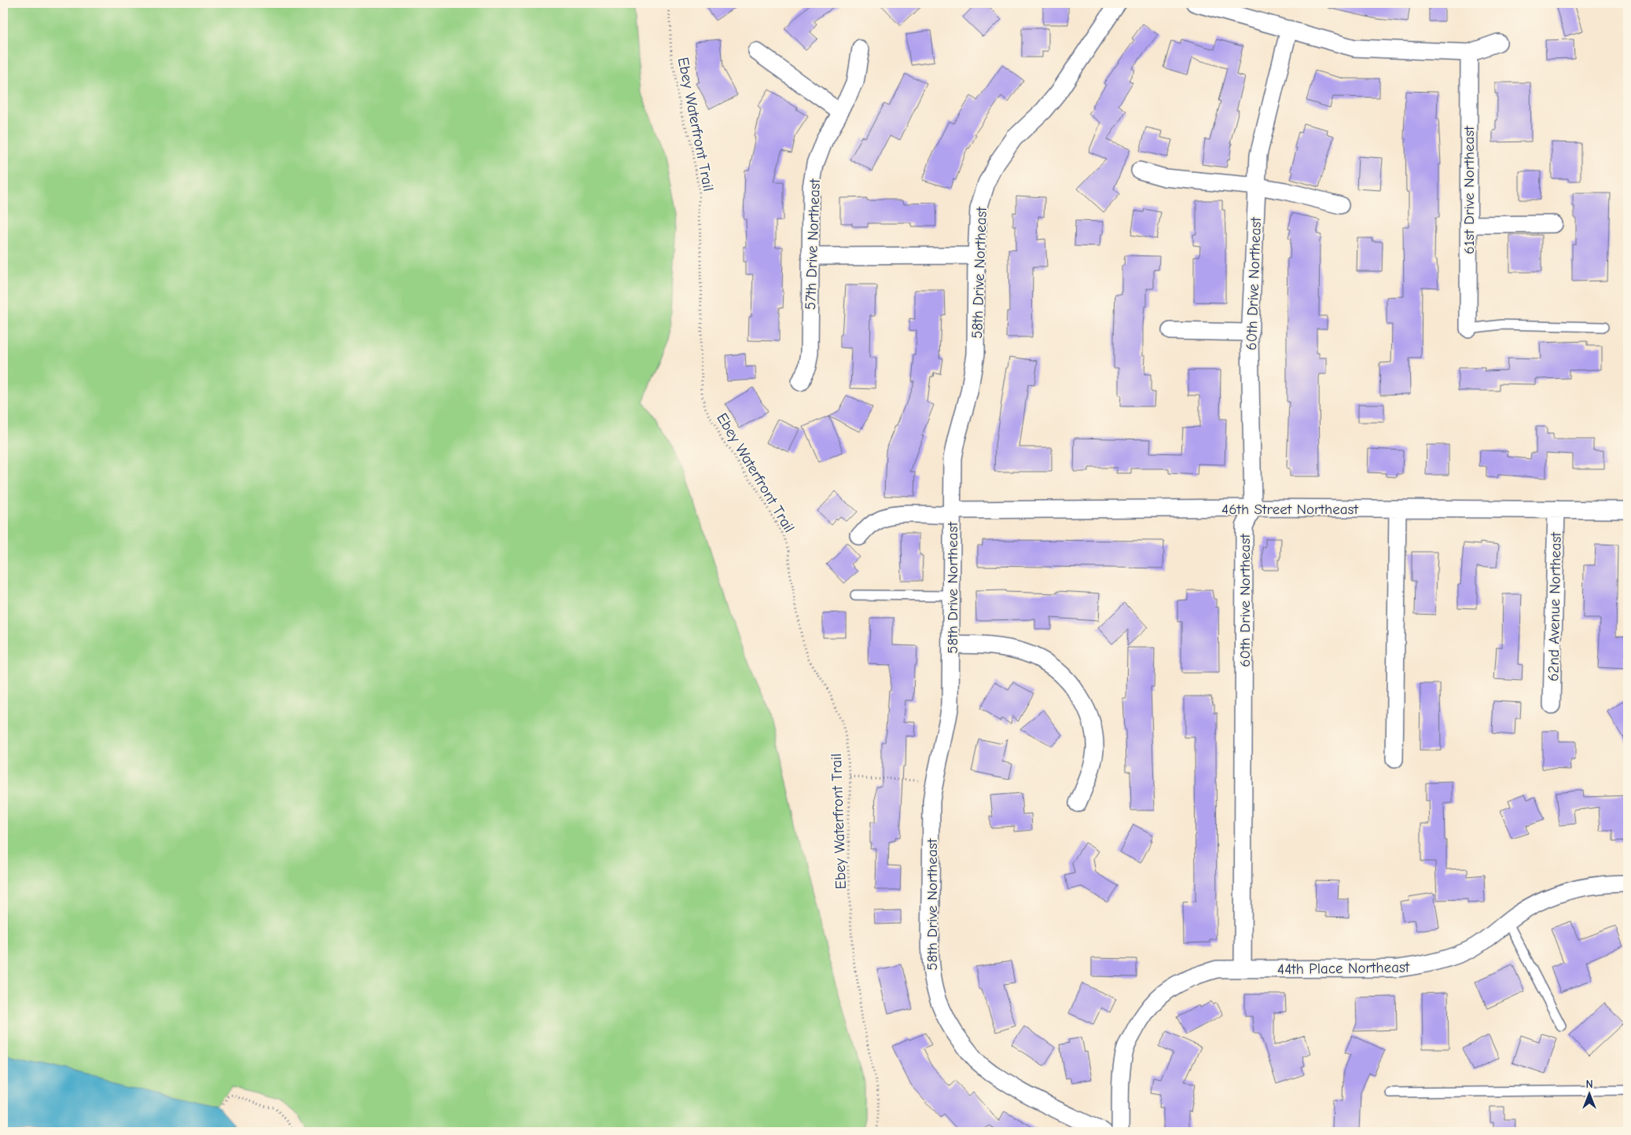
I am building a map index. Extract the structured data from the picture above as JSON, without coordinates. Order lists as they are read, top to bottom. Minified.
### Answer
{"streets":{"street":["61st Drive Northeast","57th Drive Northeast","58th Drive Northeast","60th Drive Northeast","46th Street Northeast","62nd Avenue Northeast","44th Place Northeast"],"path":["Ebey Waterfront Trail"]},"crossings":[["58th Drive Northeast","46th Street Northeast"],["60th Drive Northeast","46th Street Northeast"],["60th Drive Northeast","44th Place Northeast"],["46th Street Northeast","62nd Avenue Northeast"]],"north":"top"}
